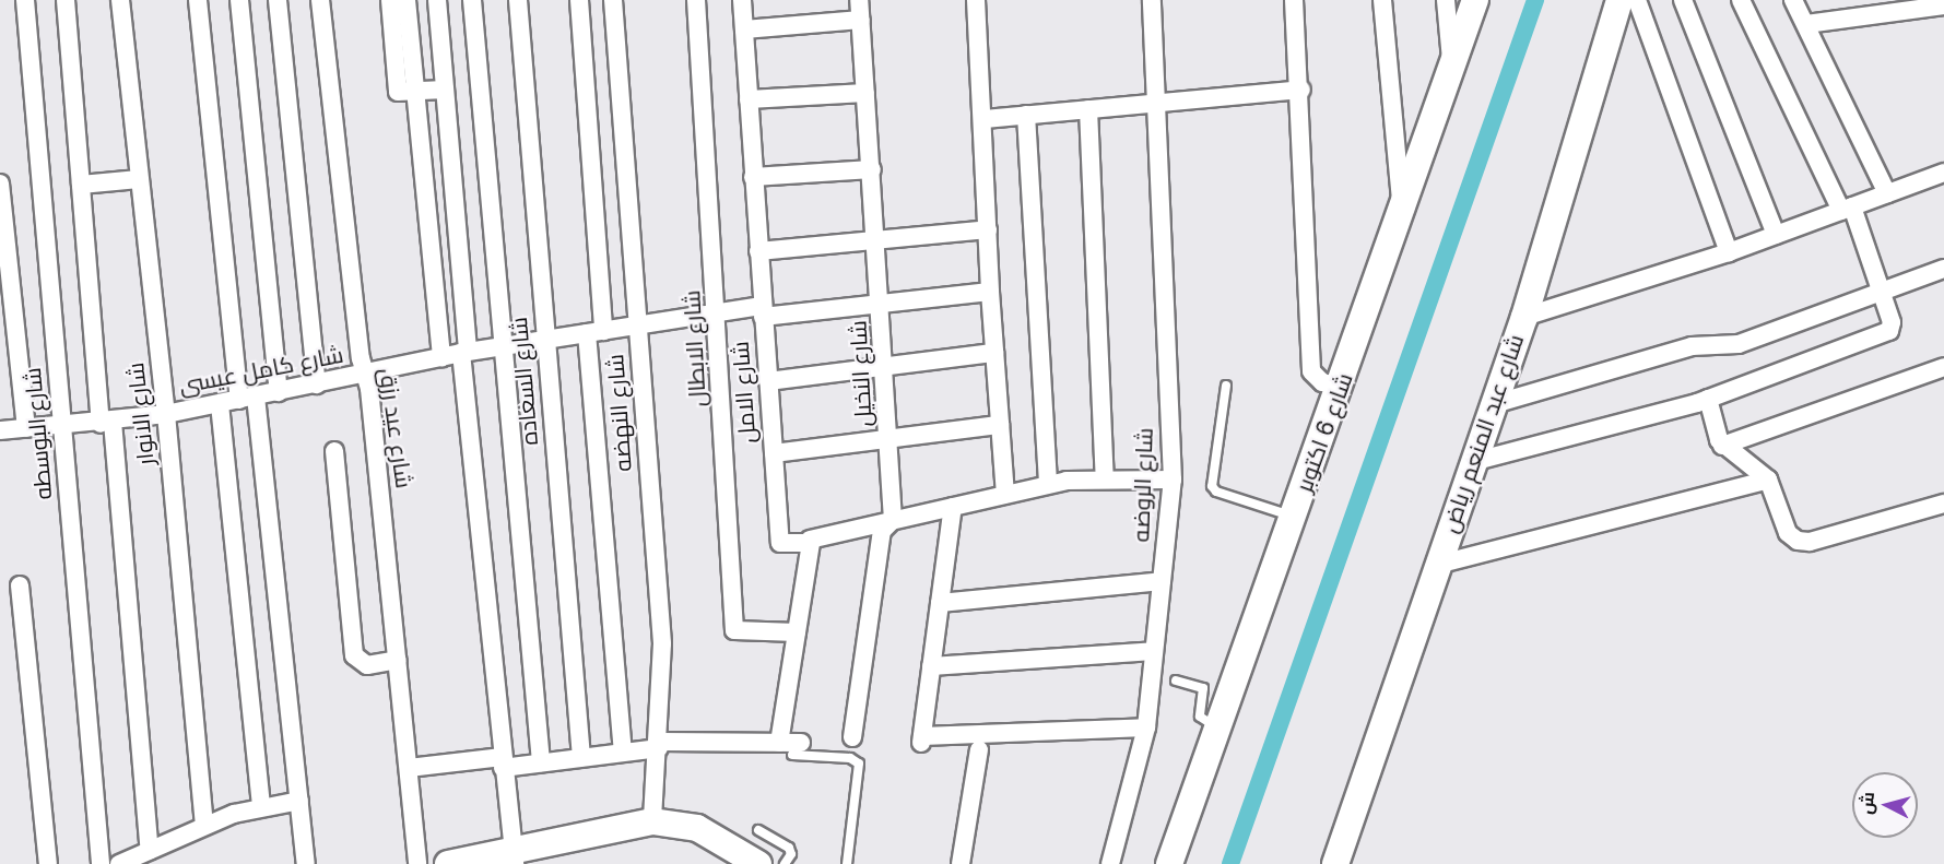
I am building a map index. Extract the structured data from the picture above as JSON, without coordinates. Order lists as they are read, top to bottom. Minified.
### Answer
{"streets":{"main road":["شارع 6 اكتوبر","شارع عبد المنعم رياض"],"street":["شارع الابطال","شارع كامل عيسى","شارع النخيل","شارع السعاده","شارع الامل","شارع النهضه","شارع الانوار","شارع عيد رزق","شارع البوسطه","شارع الروضه"]},"crossings":[["شارع الابطال","شارع كامل عيسى"],["شارع كامل عيسى","شارع النخيل"],["شارع كامل عيسى","شارع السعاده"],["شارع كامل عيسى","شارع الامل"],["شارع كامل عيسى","شارع النهضه"],["شارع كامل عيسى","شارع الانوار"],["شارع كامل عيسى","شارع عيد رزق"],["شارع كامل عيسى","شارع البوسطه"]],"north":"left"}
